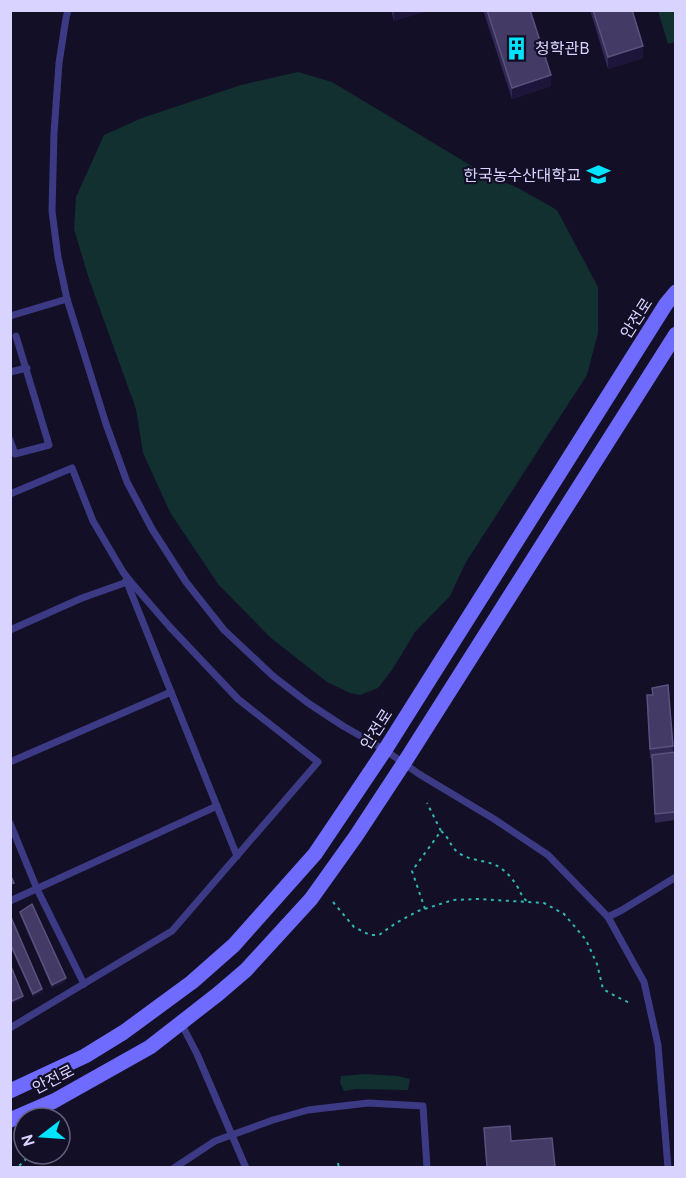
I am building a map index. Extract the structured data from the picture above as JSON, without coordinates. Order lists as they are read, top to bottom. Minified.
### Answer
{"streets":{"street":["안전로"]},"places":{"building":["청학관B"],"school or university":["한국농수산대학교"]},"north":"left"}
